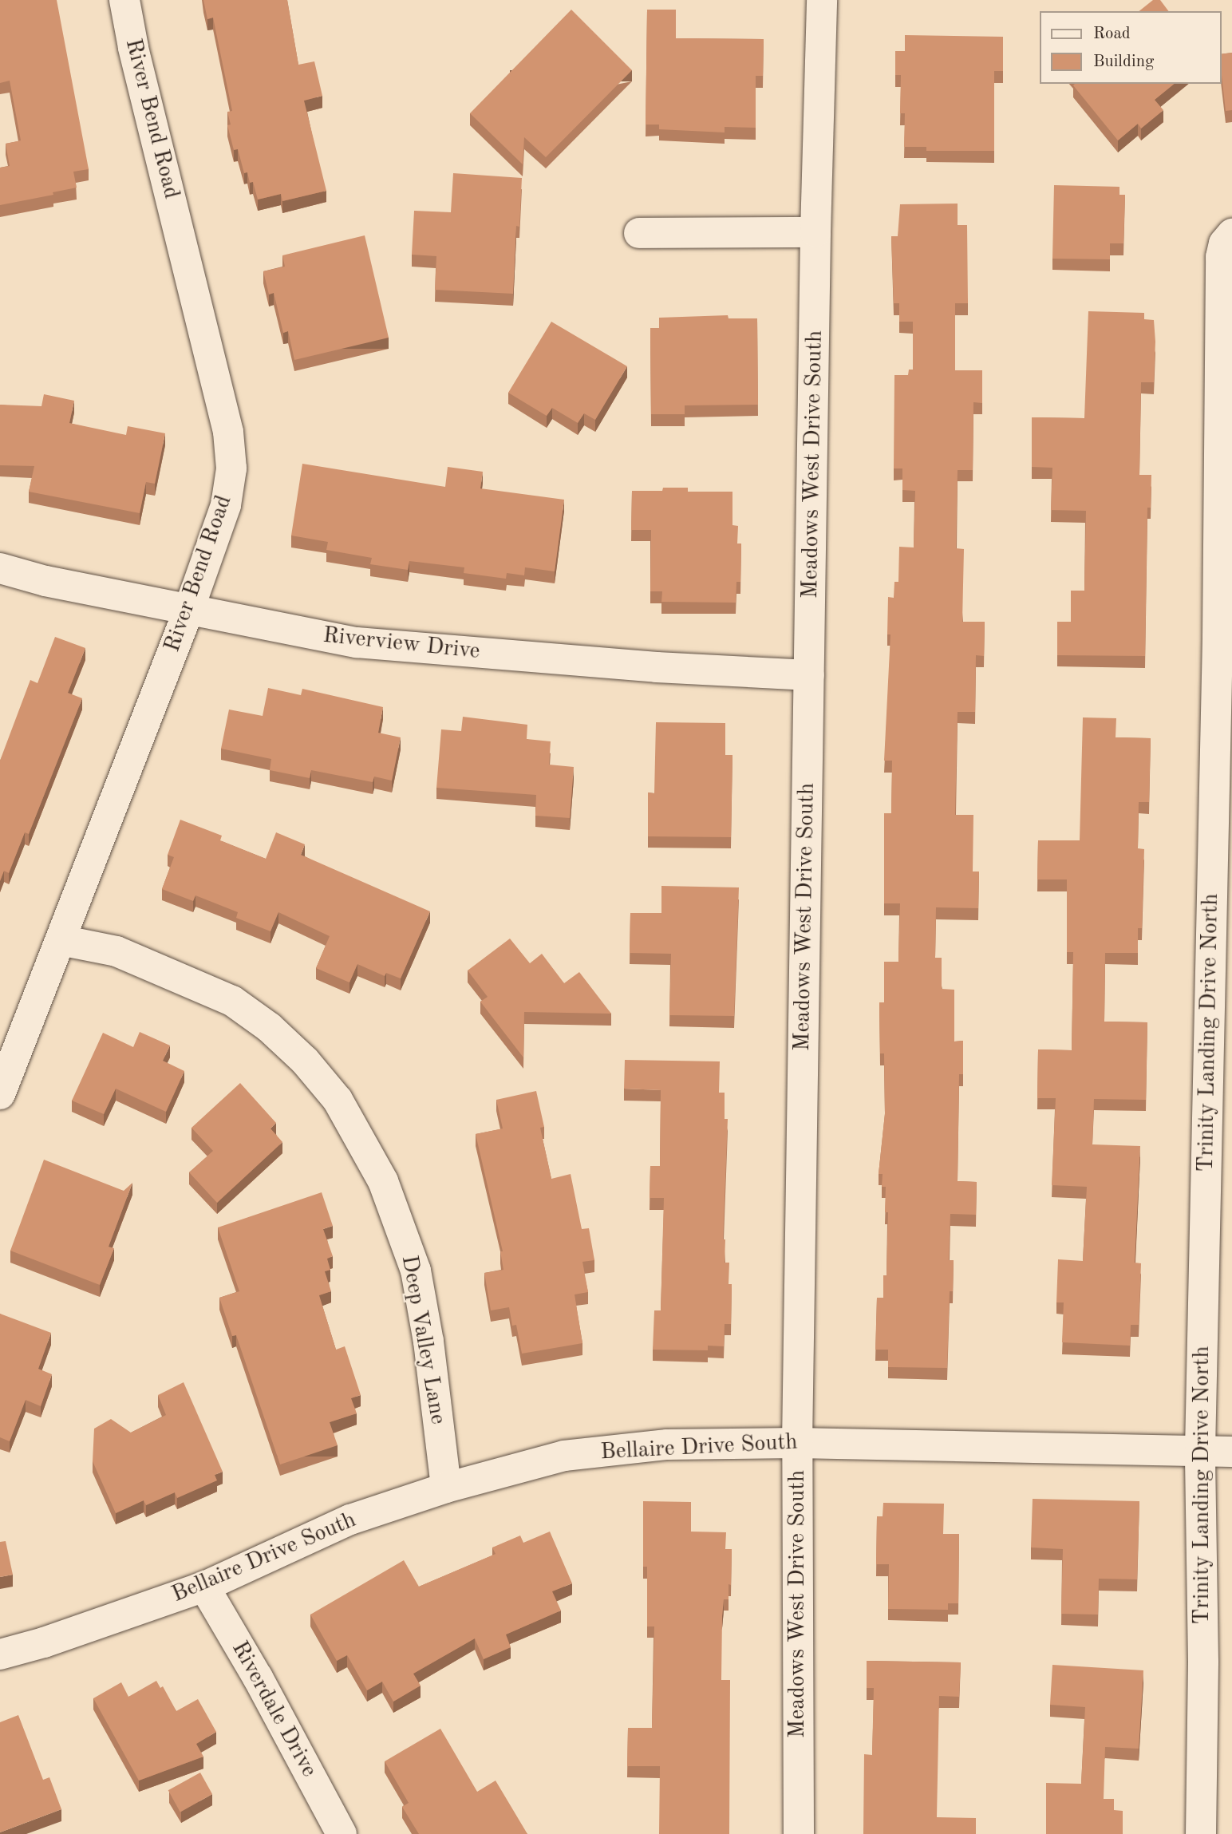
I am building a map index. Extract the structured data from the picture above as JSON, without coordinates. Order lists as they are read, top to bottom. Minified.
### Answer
{"streets":{"street":["River Bend Road","Meadows West Drive South","Riverview Drive","Trinity Landing Drive North","Deep Valley Lane","Bellaire Drive South","Riverdale Drive"]},"crossings":[["River Bend Road","Riverview Drive"],["River Bend Road","Deep Valley Lane"],["Meadows West Drive South","Riverview Drive"],["Meadows West Drive South","Bellaire Drive South"],["Trinity Landing Drive North","Bellaire Drive South"],["Deep Valley Lane","Bellaire Drive South"],["Bellaire Drive South","Riverdale Drive"]],"legend":["Road","Building"]}
